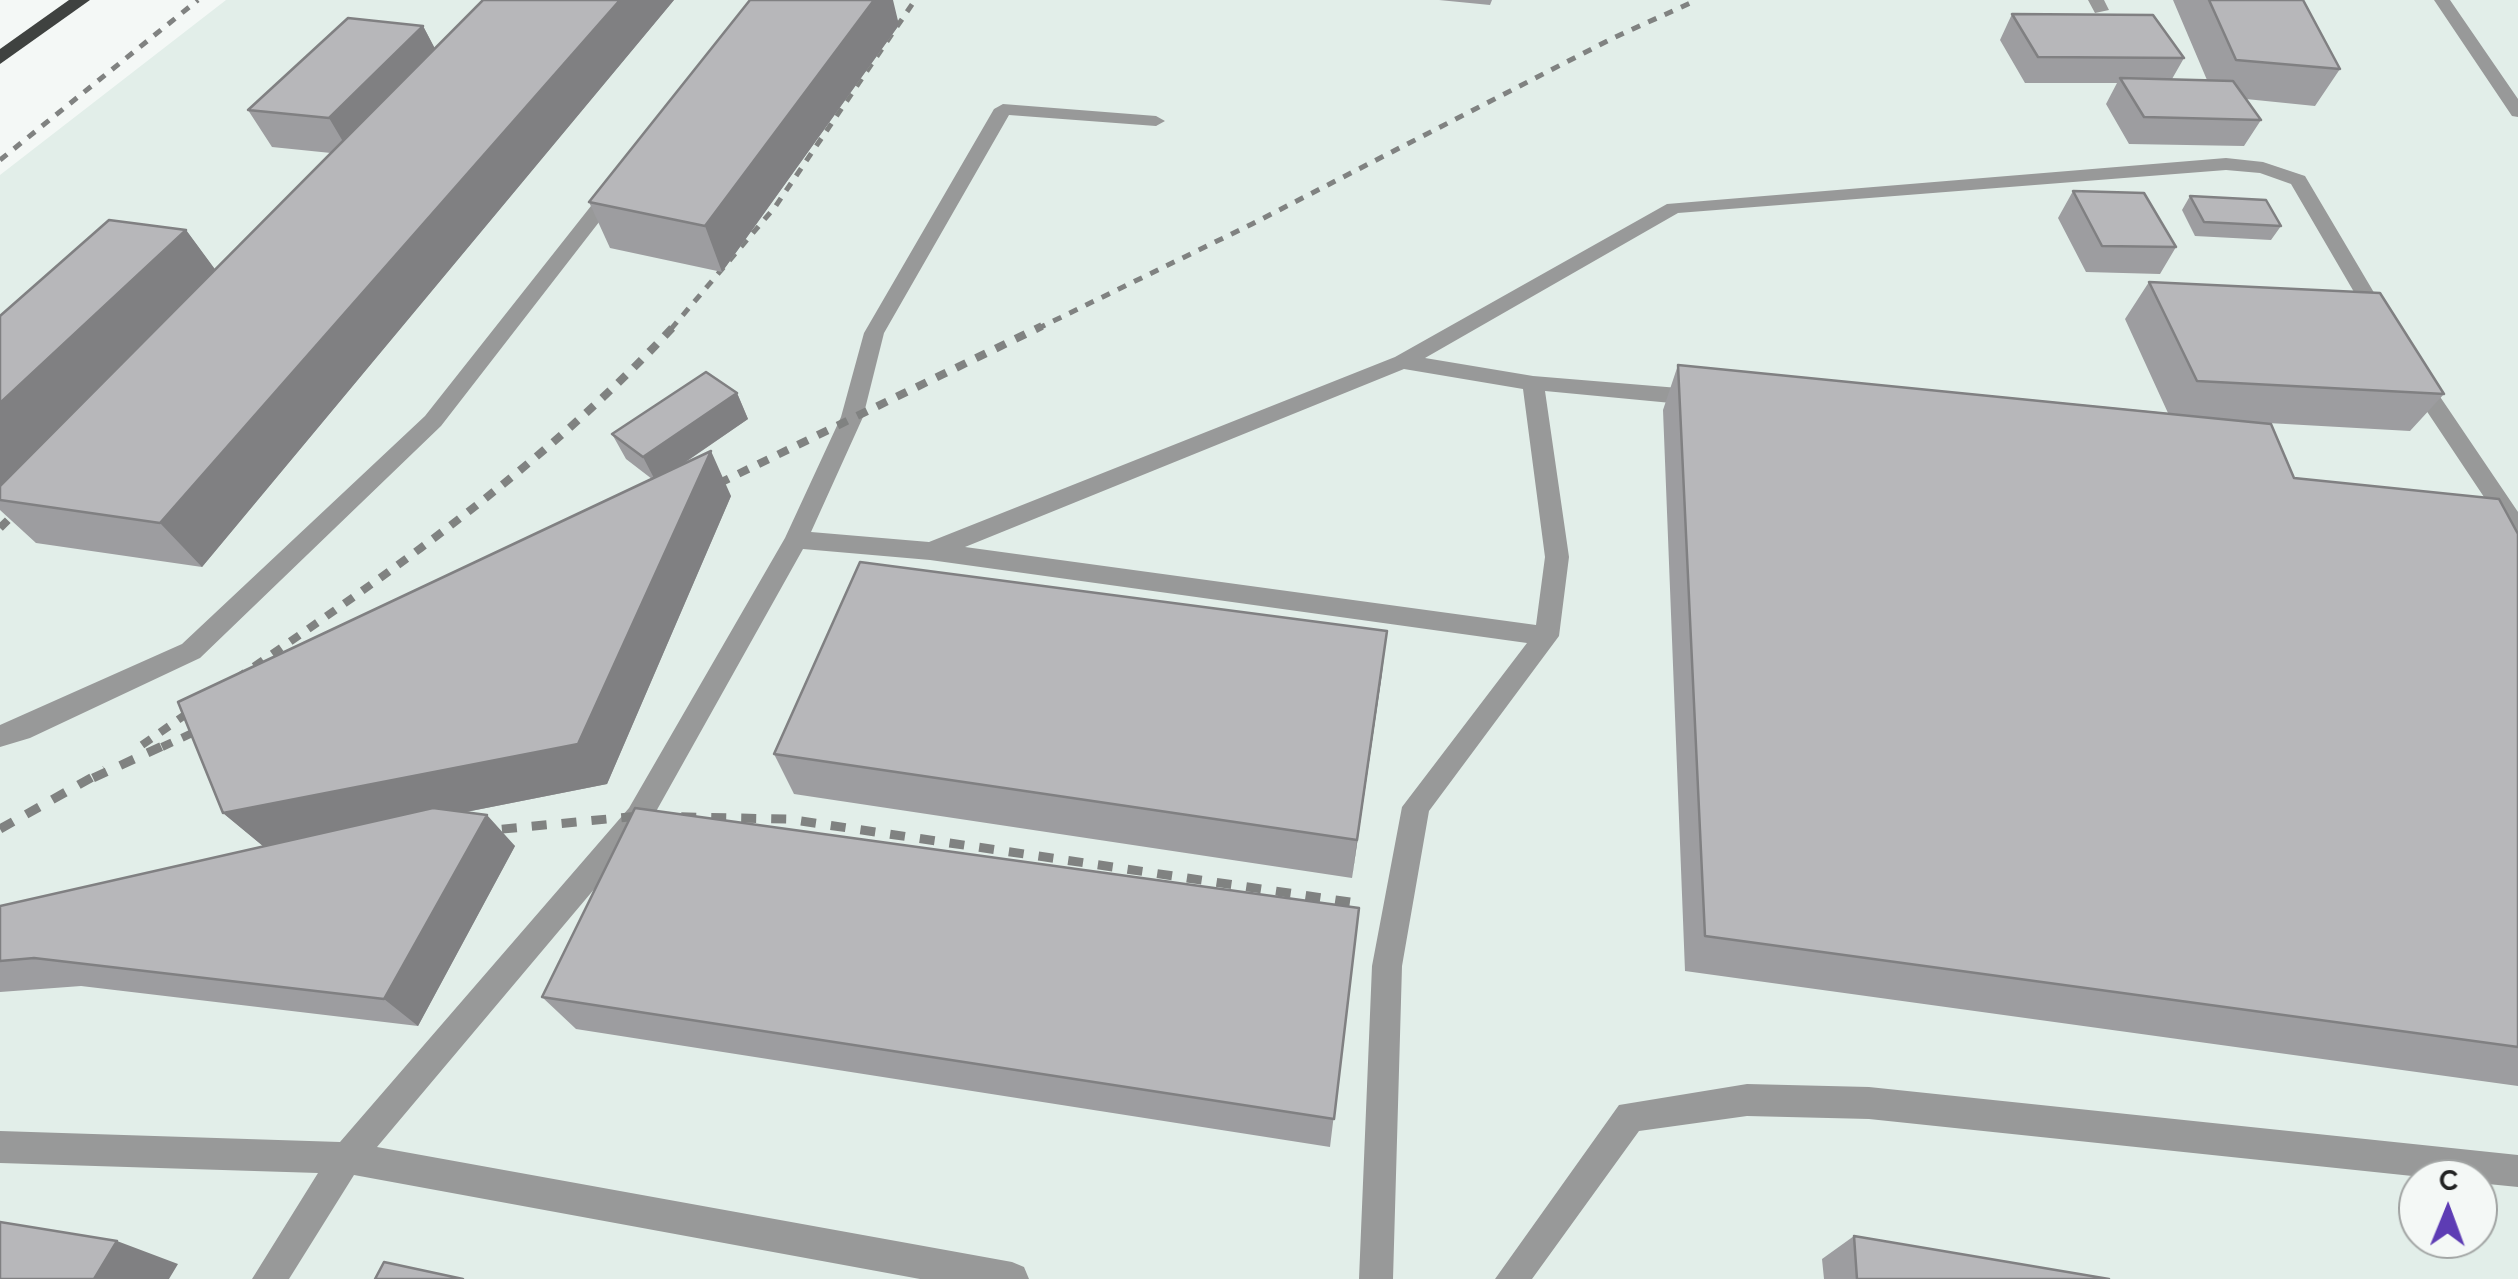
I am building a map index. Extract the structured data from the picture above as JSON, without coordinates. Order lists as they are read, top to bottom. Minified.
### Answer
{"north":"top"}
